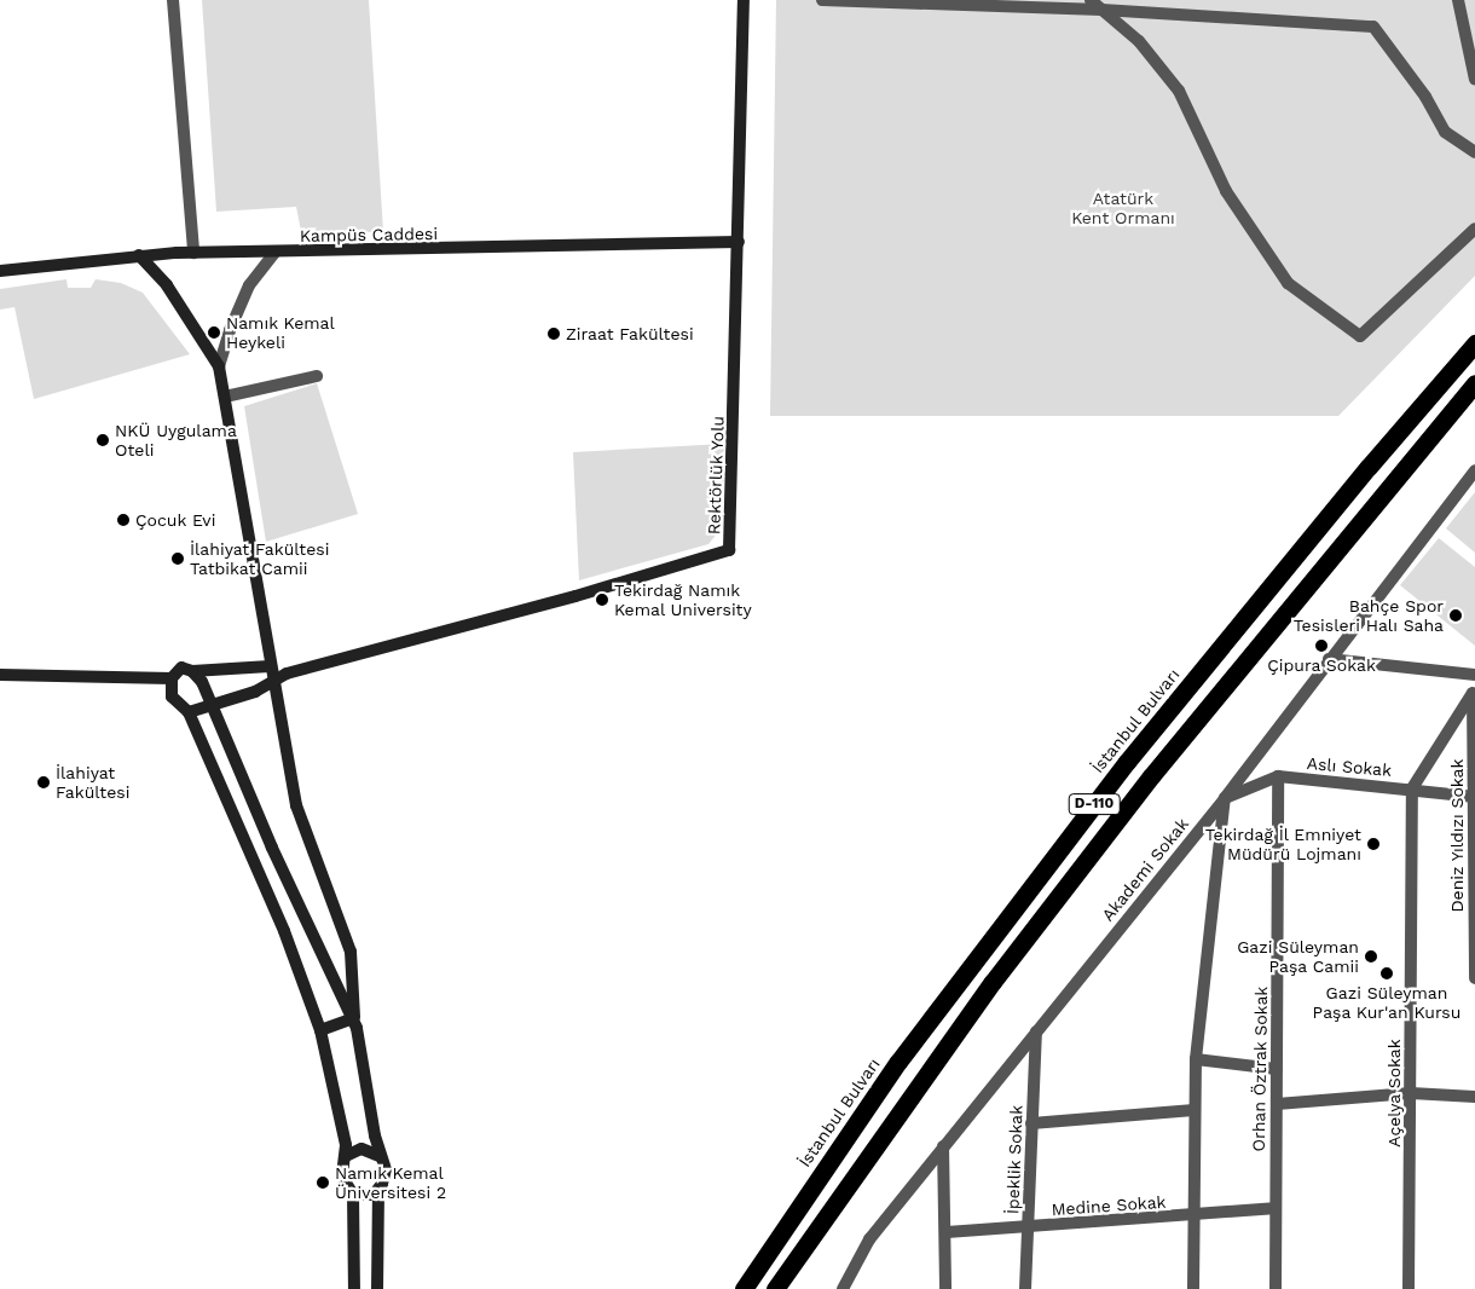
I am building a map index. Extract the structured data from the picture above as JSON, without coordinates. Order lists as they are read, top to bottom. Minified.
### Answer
{"streets":{"highway":["İstanbul Bulvarı","D-110"],"street":["Kampüs Caddesi","Rektörlük Yolu","Aslı Sokak","Deniz Yıldızı Sokak","Akademi Sokak","Orhan Öztrak Sokak","Açelya Sokak","İpeklik Sokak","Medine Sokak"]},"crossings":[["Kampüs Caddesi","Rektörlük Yolu"],["Aslı Sokak","Deniz Yıldızı Sokak"],["Aslı Sokak","Akademi Sokak"],["Aslı Sokak","Orhan Öztrak Sokak"],["Aslı Sokak","Açelya Sokak"],["Akademi Sokak","İpeklik Sokak"],["Orhan Öztrak Sokak","Medine Sokak"],["İpeklik Sokak","Medine Sokak"]],"parks":["Atatürk Kent Ormanı"],"places":["Namık Kemal Heykeli","Ziraat Fakültesi","NKÜ Uygulama Oteli","Çocuk Evi","İlahiyat Fakültesi Tatbikat Camii","Tekirdağ Namık Kemal University","Bahçe Spor Tesisleri Halı Saha","Çipura Sokak","İlahiyat Fakültesi","Tekirdağ İl Emniyet Müdürü Lojmanı","Gazi Süleyman Paşa Camii","Gazi Süleyman Paşa Kur'an Kursu","Namık Kemal Üniversitesi 2"]}
